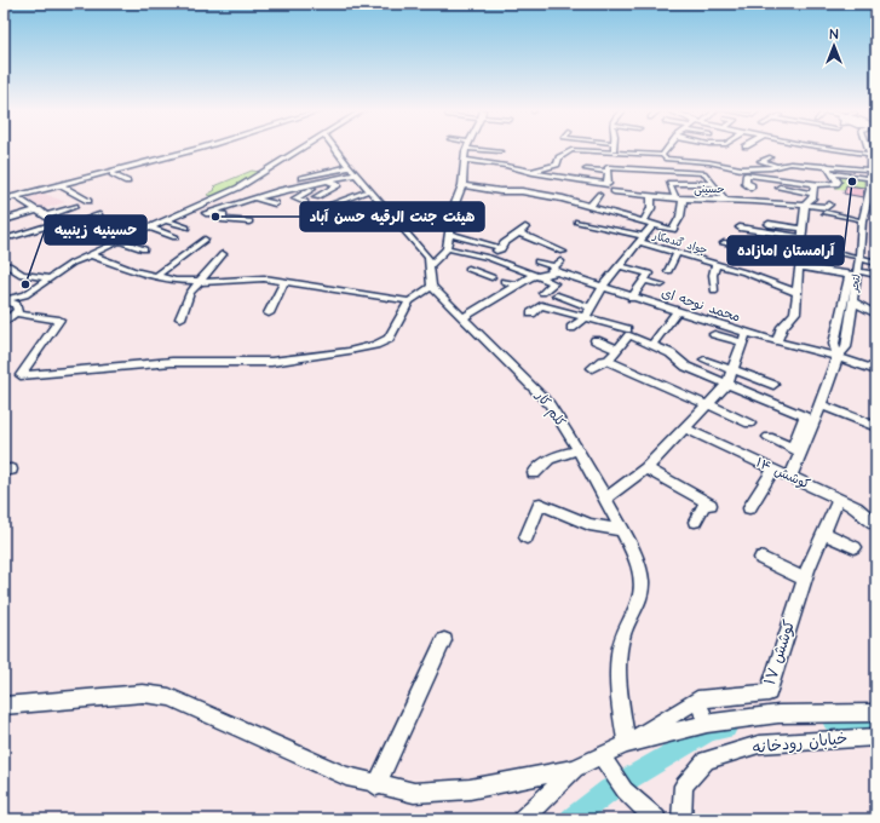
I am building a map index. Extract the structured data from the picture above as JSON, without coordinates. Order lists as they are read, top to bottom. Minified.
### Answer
{"streets":{"street":["حسینی","جواد گندمکار","لتحر","محمد نوحه ای","کلم کار","کوشش ۱۴","کوشش ۱۷","خیابان رودخانه"]},"crossings":[["لتحر","محمد نوحه ای"],["لتحر","کوشش ۱۴"],["کلم کار","کوشش ۱۷"],["کوشش ۱۴","کوشش ۱۷"]],"places":["آرامستان امازاده","هیئت جنت الرقیه حسن آباد","حسینیه زینبیه"],"north":"top"}
